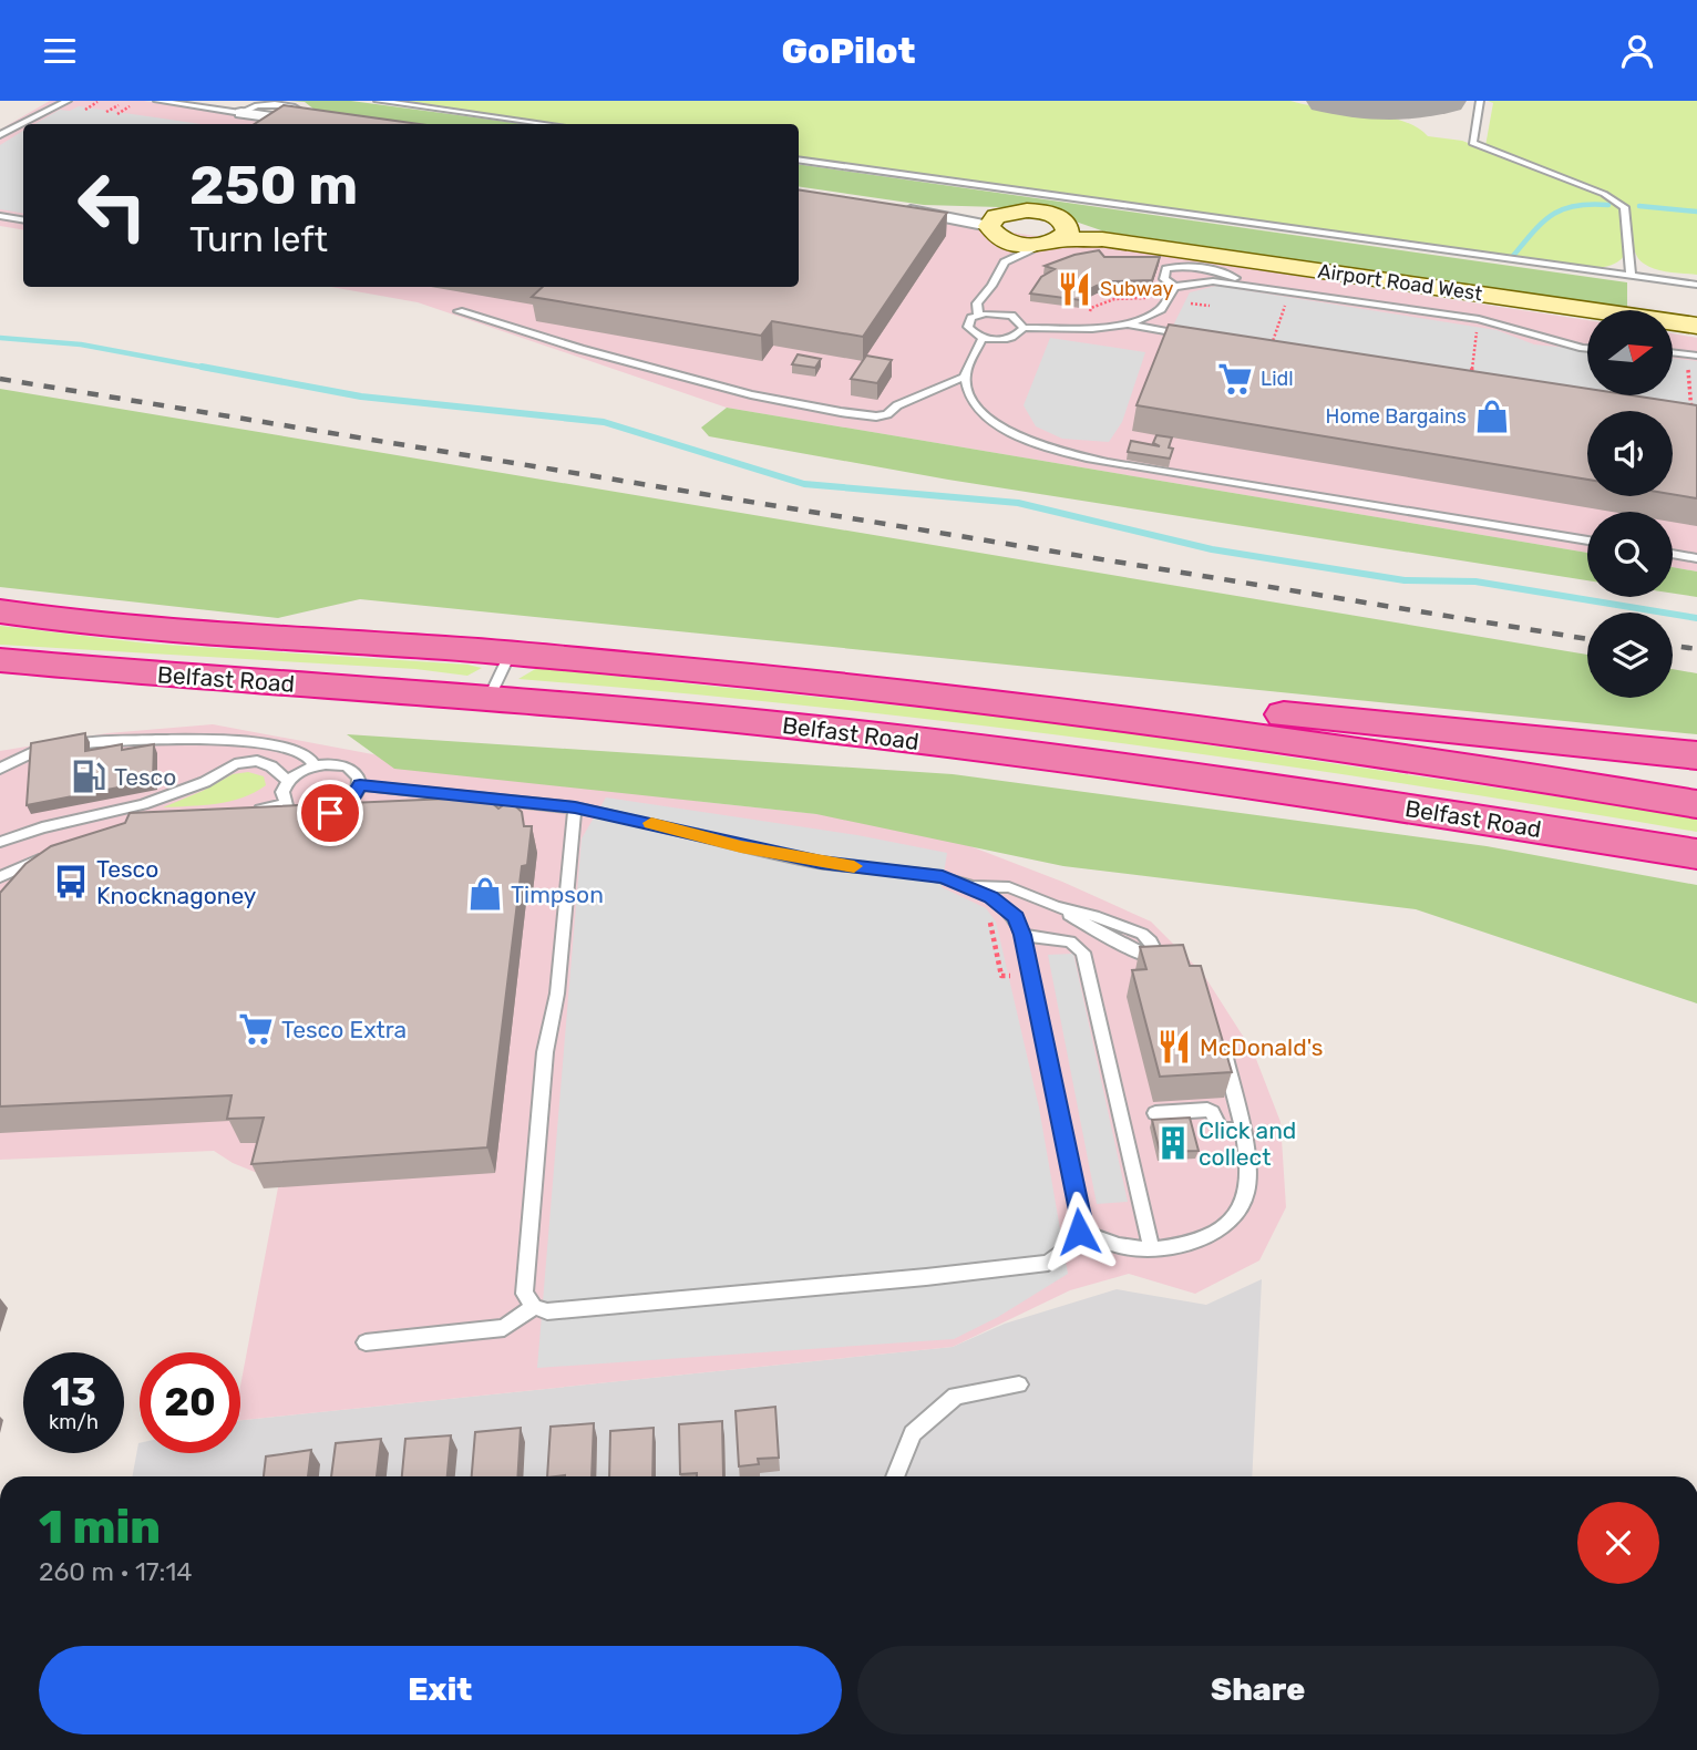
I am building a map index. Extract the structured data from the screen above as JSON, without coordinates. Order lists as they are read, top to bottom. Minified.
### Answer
{"streets":{"highway":["Belfast Road"],"street":["Airport Road West"]},"places":{"restaurant":["Subway","McDonald's"],"supermarket":["Lidl","Tesco Extra"],"shop":["Home Bargains","Timpson"],"fuel station":["Tesco"],"bus stop":["Tesco Knocknagoney"],"building":["Click and collect"]},"north":"right","page":{"header":"GoPilot","turn":["250 m","Turn left"],"speed":"13 km/h","limit":"20","heading":["1 min","260 m · 17:14"],"buttons":["Exit","Share"]}}
